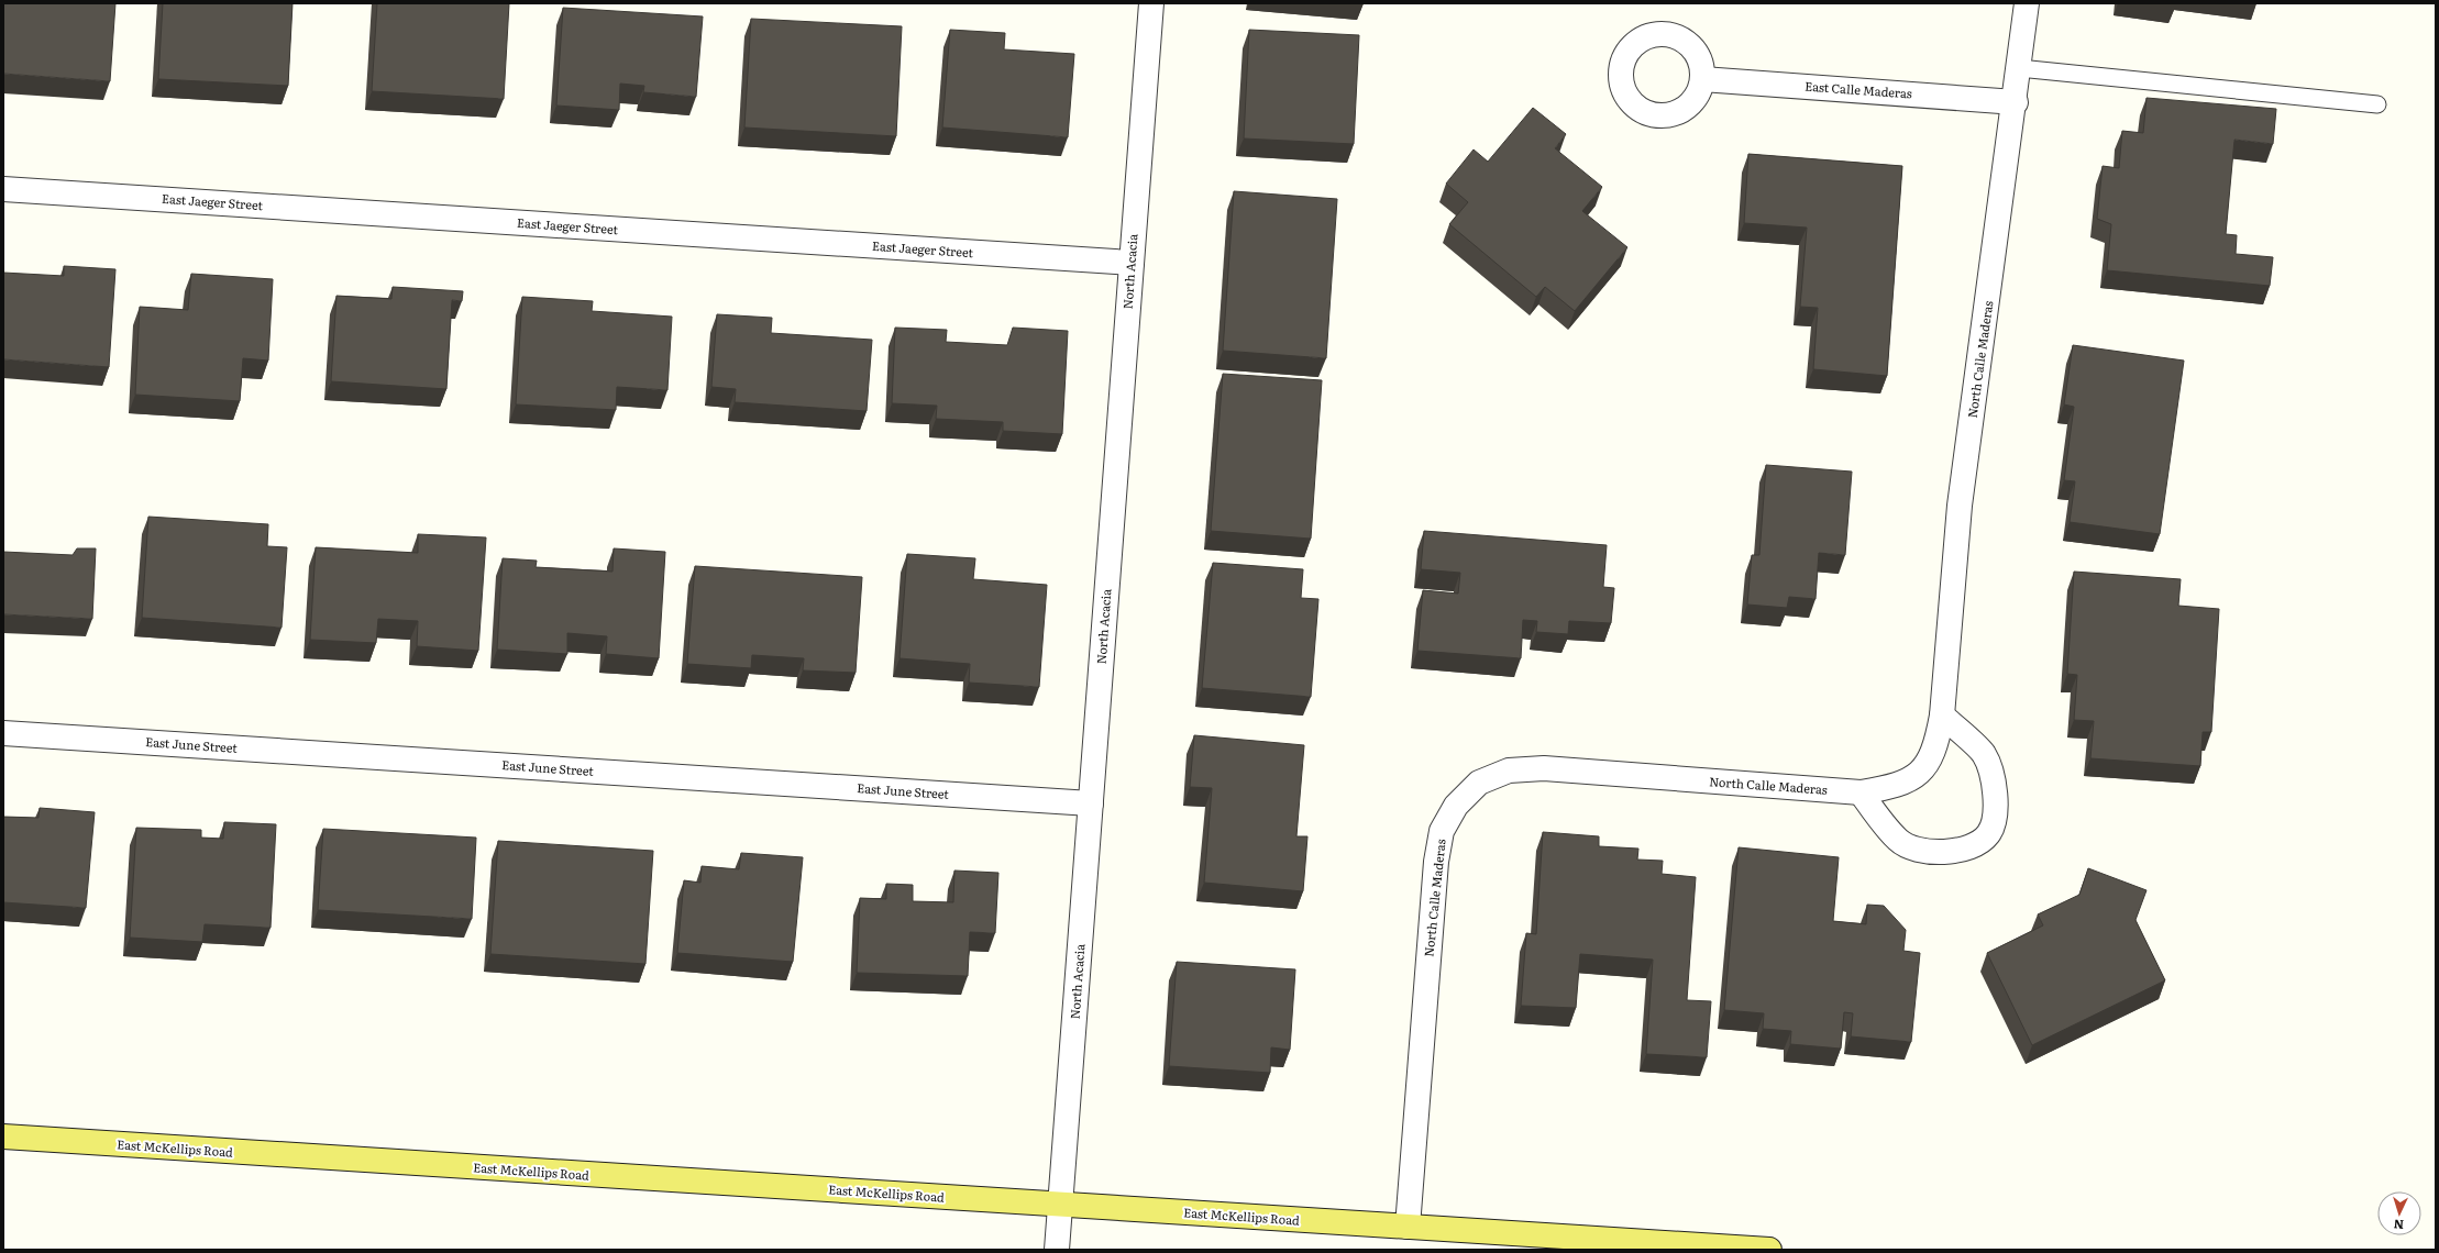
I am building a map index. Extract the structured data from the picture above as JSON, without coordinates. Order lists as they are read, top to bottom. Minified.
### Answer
{"streets":{"main road":["East McKellips Road"],"street":["East Calle Maderas","East Jaeger Street","North Acacia","North Calle Maderas","East June Street"]},"crossings":[["East Calle Maderas","North Calle Maderas"],["East Jaeger Street","North Acacia"],["North Acacia","East June Street"],["North Acacia","East McKellips Road"],["North Calle Maderas","East McKellips Road"]],"north":"bottom"}
